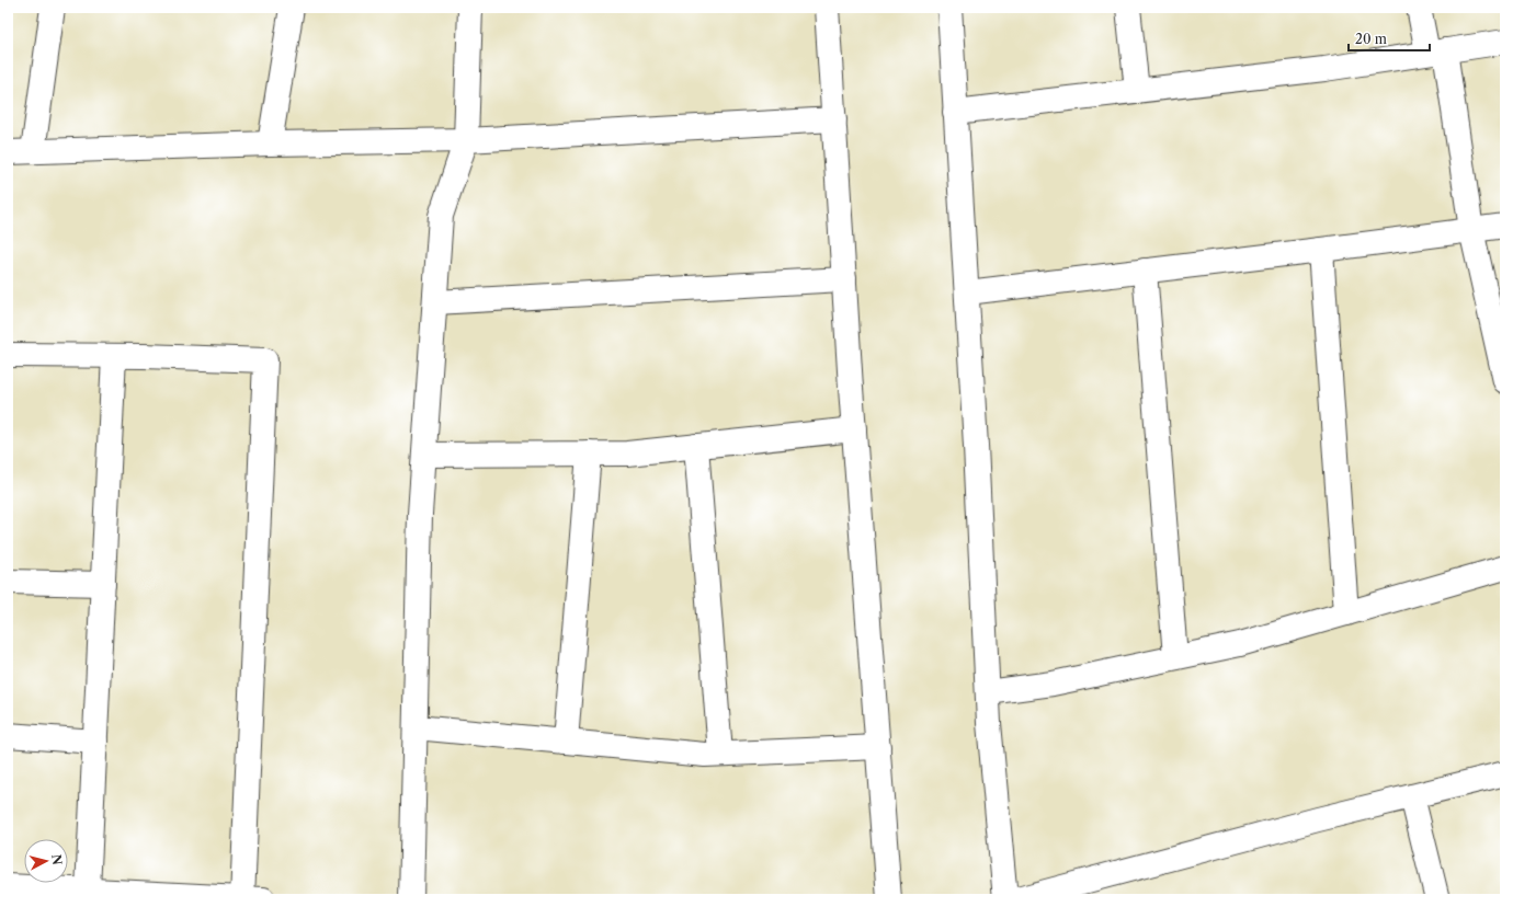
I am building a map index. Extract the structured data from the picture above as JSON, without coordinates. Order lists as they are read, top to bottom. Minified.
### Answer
{"scale_bar":"20 m","north":"right"}
